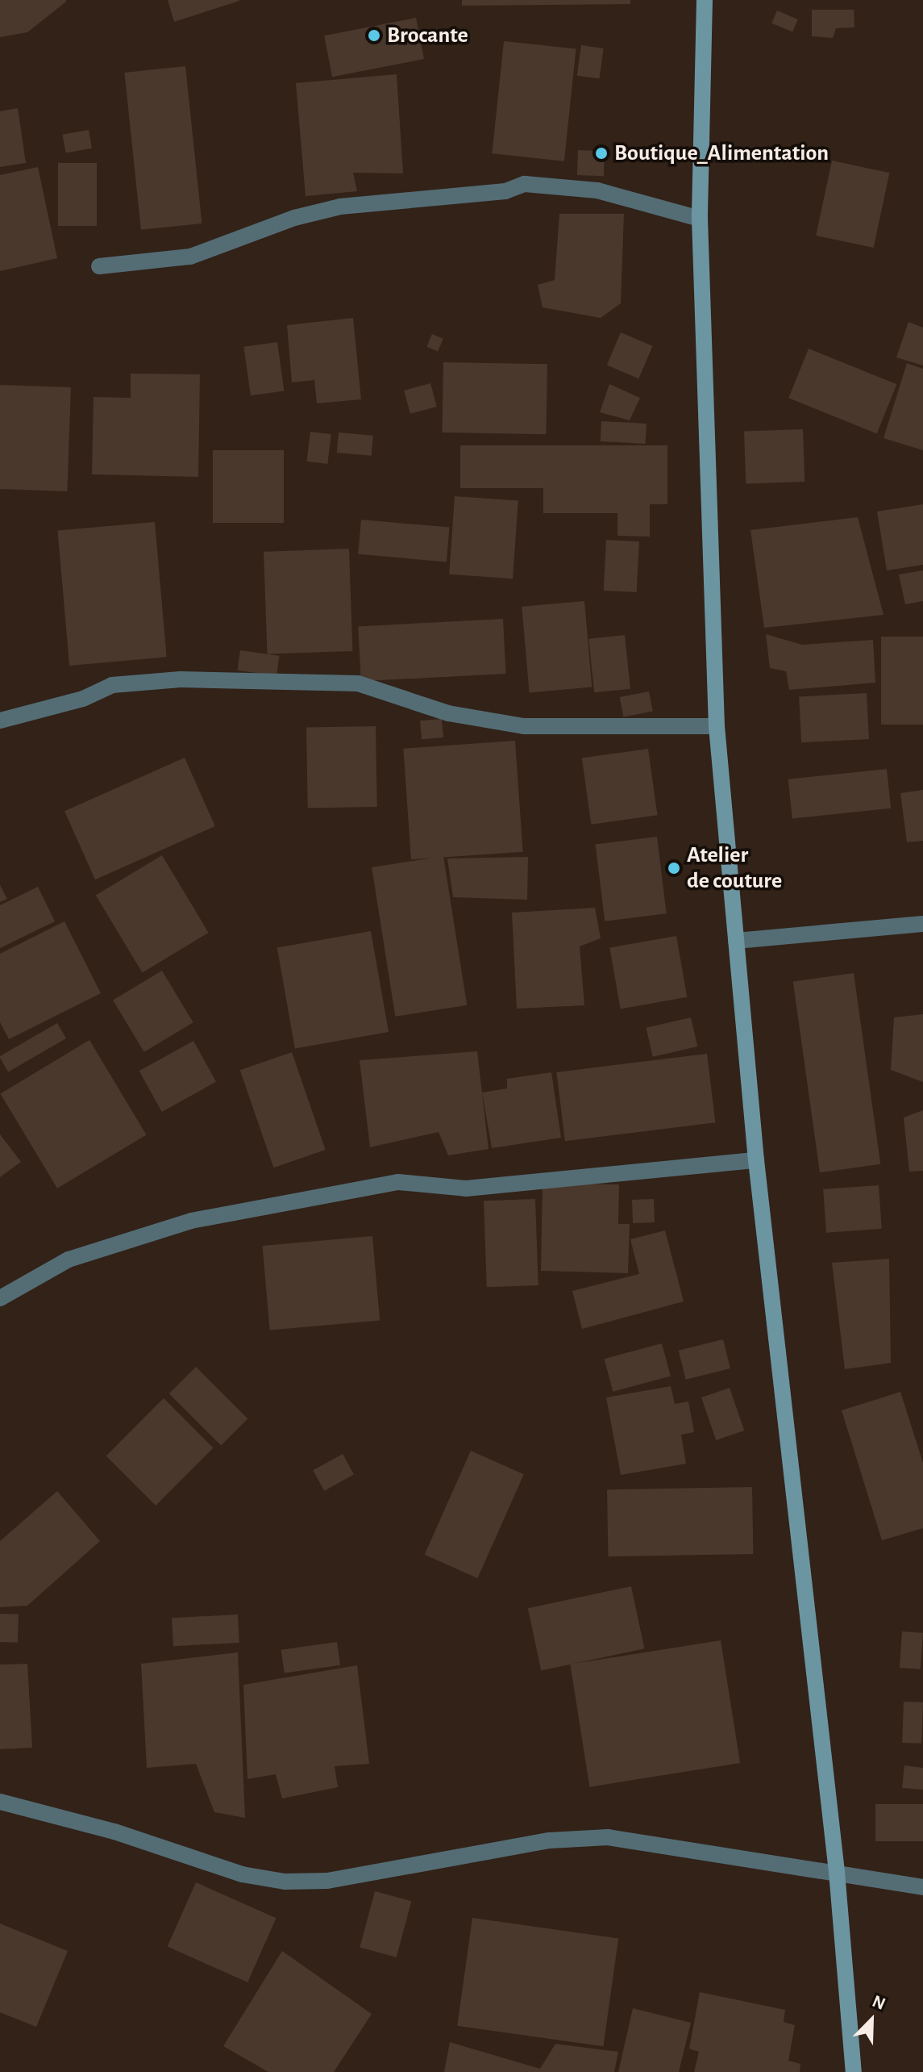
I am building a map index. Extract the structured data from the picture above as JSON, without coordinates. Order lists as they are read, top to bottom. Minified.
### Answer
{"places":["Brocante","Boutique_Alimentation","Atelier de couture"],"north":"top right"}
